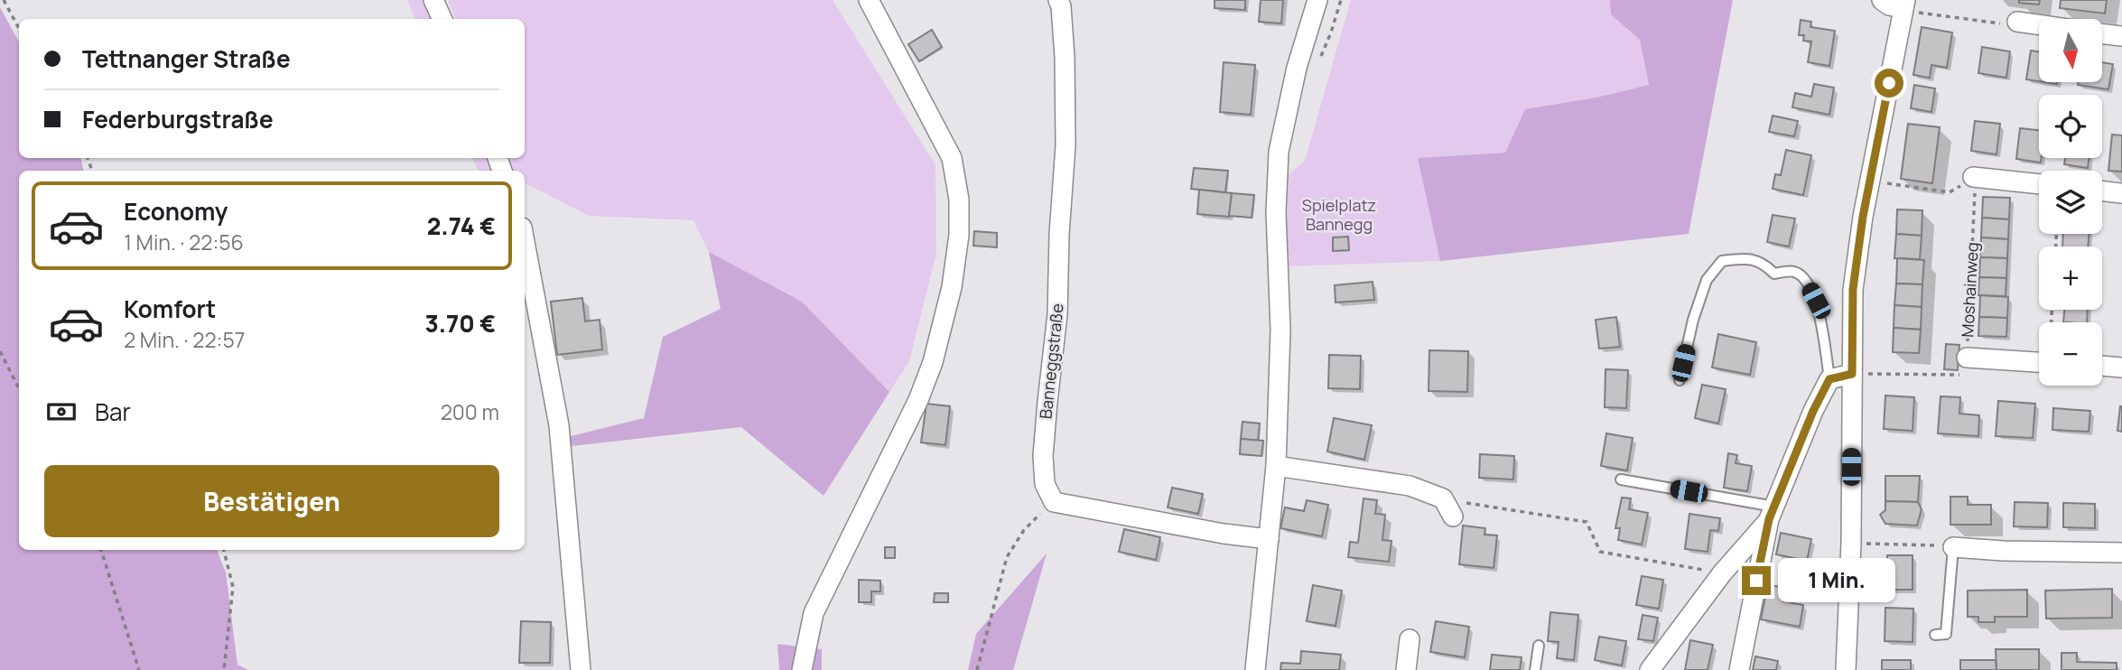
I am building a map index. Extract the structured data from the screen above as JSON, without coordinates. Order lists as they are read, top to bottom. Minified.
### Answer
{"streets":{"street":["Moshainweg","Banneggstraße"]},"parks":["Spielplatz Bannegg"],"north":"bottom","page":{"map_buttons":["+","−"],"banner":["Tettnanger Straße","Federburgstraße"],"list":[{"name":"Economy","note":"1 Min. · 22:56","value":"2.74 €"},{"name":"Komfort","note":"2 Min. · 22:57","value":"3.70 €"}],"pay":["Bar","200 m"],"buttons":"Bestätigen","bubble":"1 Min."}}
